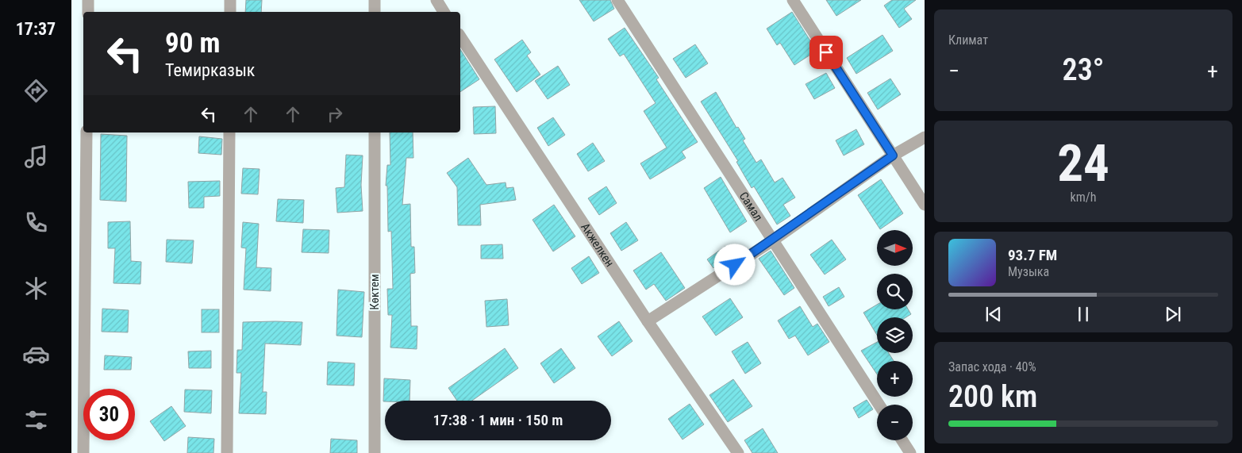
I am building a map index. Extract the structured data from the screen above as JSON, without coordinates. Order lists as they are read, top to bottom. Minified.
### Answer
{"streets":{"street":["Самал","Акжелкен","Көктем"]},"north":"right","page":{"tabs":"17:37","tile":["Климат",["24","km/h"],["Запас хода · 40%","200 km"]],"turn":["90 m","Темирказык"],"heat":["−","23°","+"],"map_buttons":["+","−"],"song":["93.7 FM","Музыка"],"limit":"30","trip":"17:38 · 1 мин · 150 m"}}
